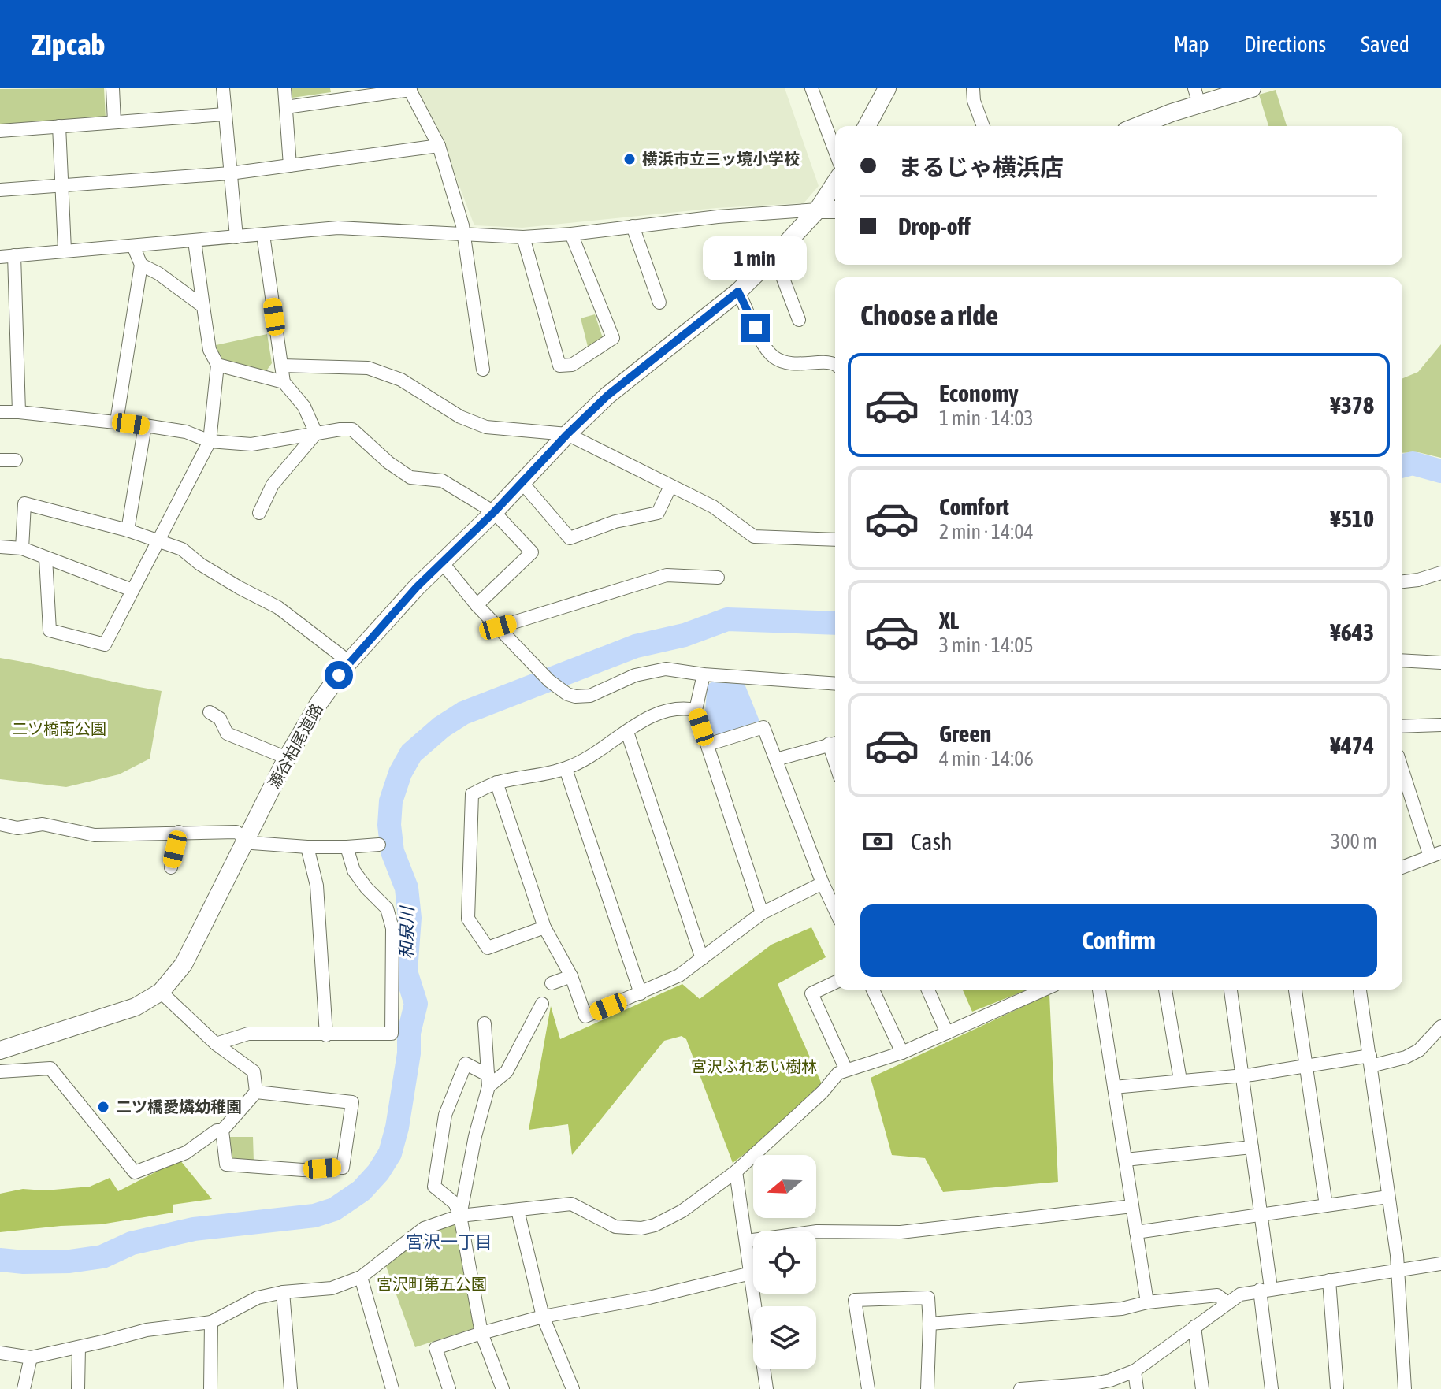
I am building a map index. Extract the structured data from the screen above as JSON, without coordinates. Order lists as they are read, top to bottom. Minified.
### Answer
{"streets":{"main road":["瀬谷柏尾道路"]},"districts":["宮沢一丁目"],"water":["和泉川"],"parks":["二ツ橋南公園","宮沢ふれあい樹林","宮沢町第五公園"],"places":["横浜市立三ッ境小学校","二ツ橋愛燐幼稚園"],"north":"left","page":{"header":"Zipcab","nav":["Map","Directions","Saved"],"banner":["まるじゃ横浜店","Drop-off"],"bubble":"1 min","heading":"Choose a ride","list":[{"name":"Economy","note":"1 min · 14:03","value":"¥378"},{"name":"Comfort","note":"2 min · 14:04","value":"¥510"},{"name":"XL","note":"3 min · 14:05","value":"¥643"},{"name":"Green","note":"4 min · 14:06","value":"¥474"}],"pay":["Cash","300 m"],"buttons":"Confirm"}}
